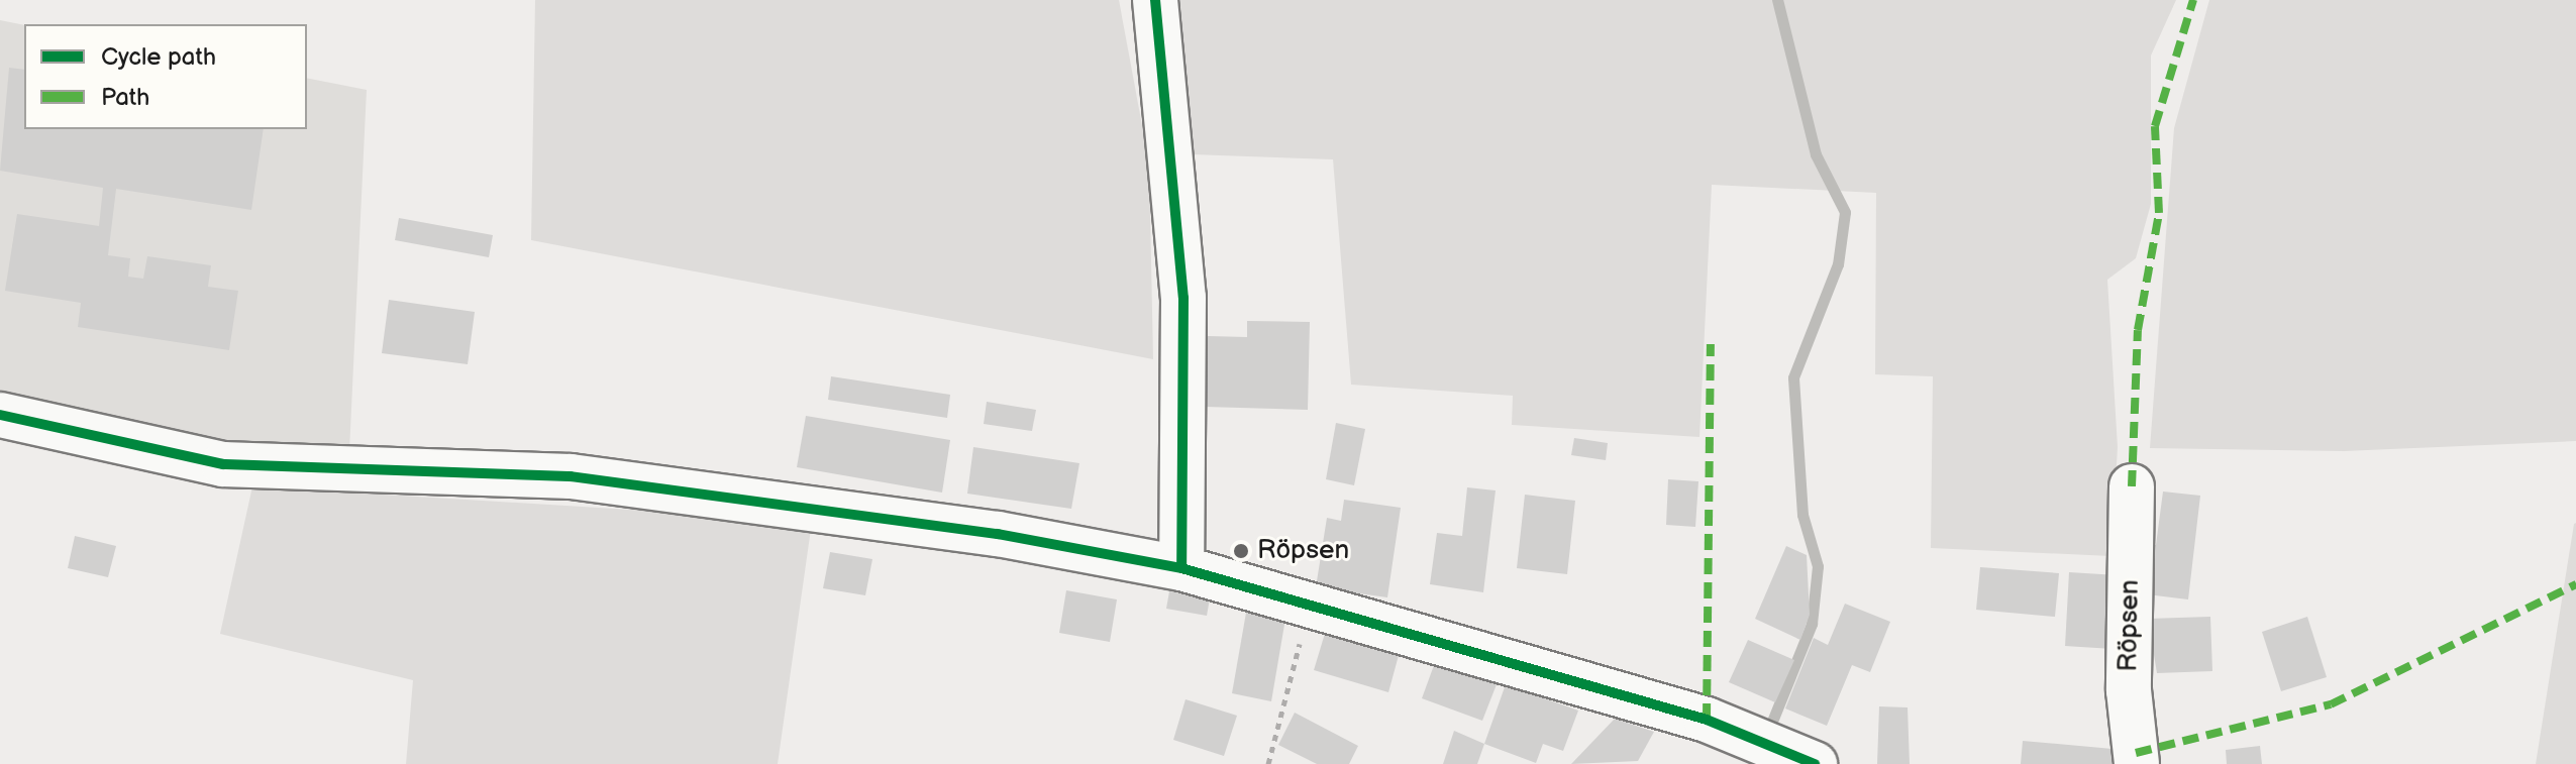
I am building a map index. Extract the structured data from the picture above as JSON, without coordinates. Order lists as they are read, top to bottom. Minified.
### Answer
{"streets":{"street":["Röpsen"]},"places":["Röpsen"],"legend":["Cycle path","Path"]}
